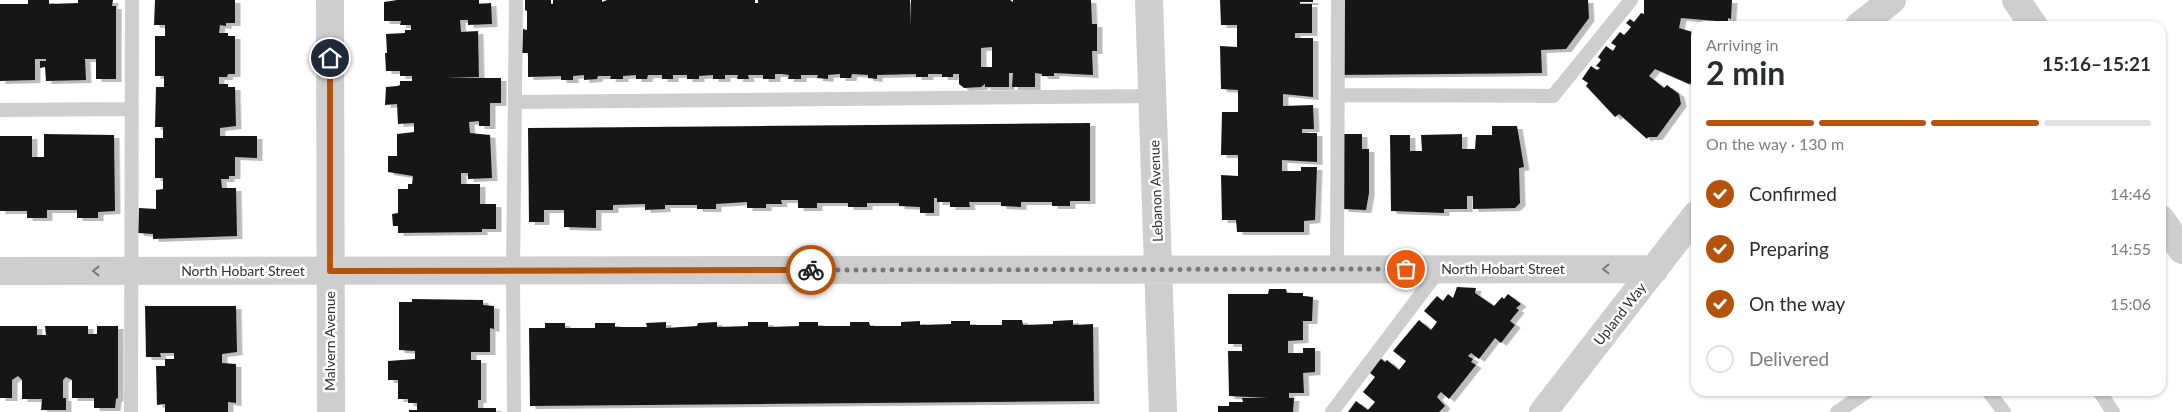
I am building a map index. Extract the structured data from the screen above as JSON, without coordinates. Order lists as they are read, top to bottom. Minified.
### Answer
{"streets":{"street":["Lebanon Avenue","North Hobart Street","Upland Way","Malvern Avenue"]},"crossings":[["Lebanon Avenue","North Hobart Street"],["North Hobart Street","Upland Way"],["North Hobart Street","Malvern Avenue"]],"page":{"heading":["2 min","Arriving in","15:16–15:21"],"bar":"On the way · 130 m","list":[["Confirmed","14:46"],["Preparing","14:55"],["On the way","15:06"],"Delivered"]}}
